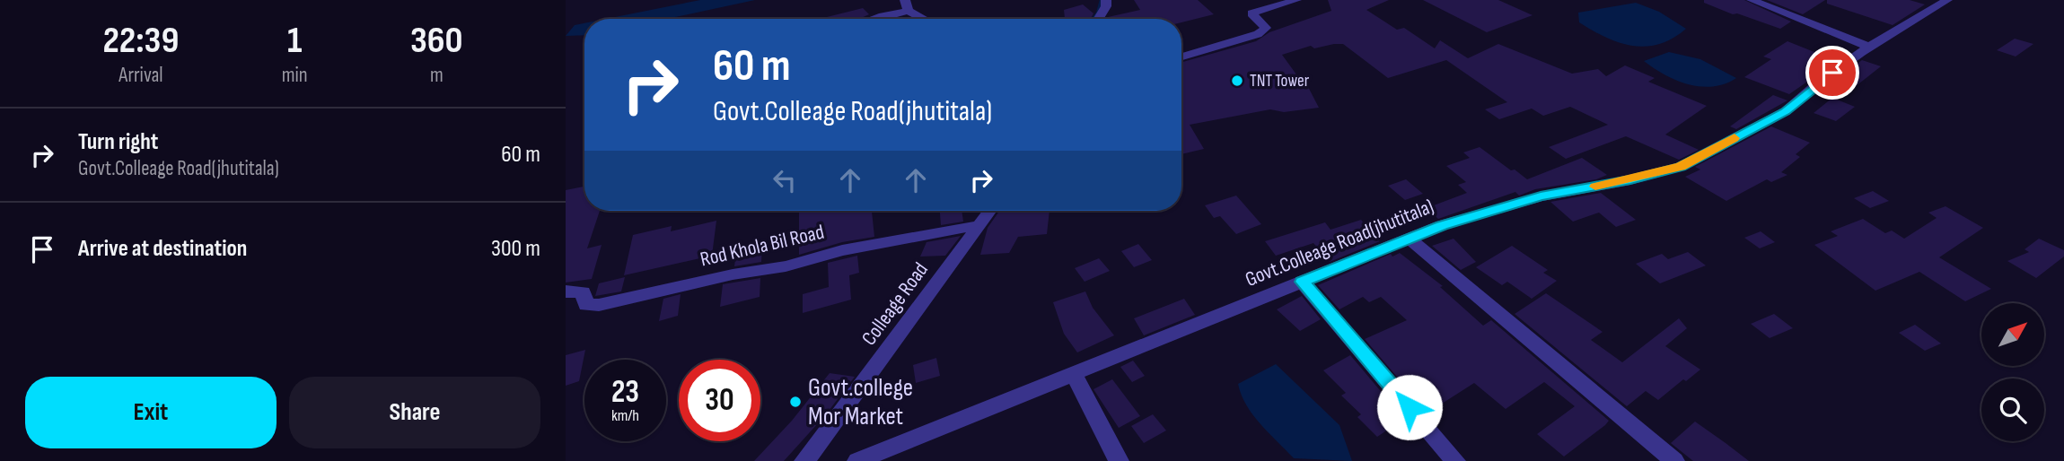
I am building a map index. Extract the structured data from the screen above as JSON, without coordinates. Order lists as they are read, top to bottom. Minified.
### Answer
{"streets":{"street":["Govt.Colleage Road(jhutitala)","Rod Khola Bil Road","Colleage Road"]},"crossings":[["Rod Khola Bil Road","Colleage Road"]],"places":["TNT Tower","Govt.college Mor Market"],"north":"top right","page":{"eta":["22:39","Arrival","1","min","360","m"],"turn":["60 m","Govt.Colleage Road(jhutitala)"],"list":[{"name":"Turn right","note":"Govt.Colleage Road(jhutitala)","value":"60 m"},{"name":"Arrive at destination","value":"300 m"}],"speed":"23 km/h","limit":"30","buttons":["Exit","Share"]}}
